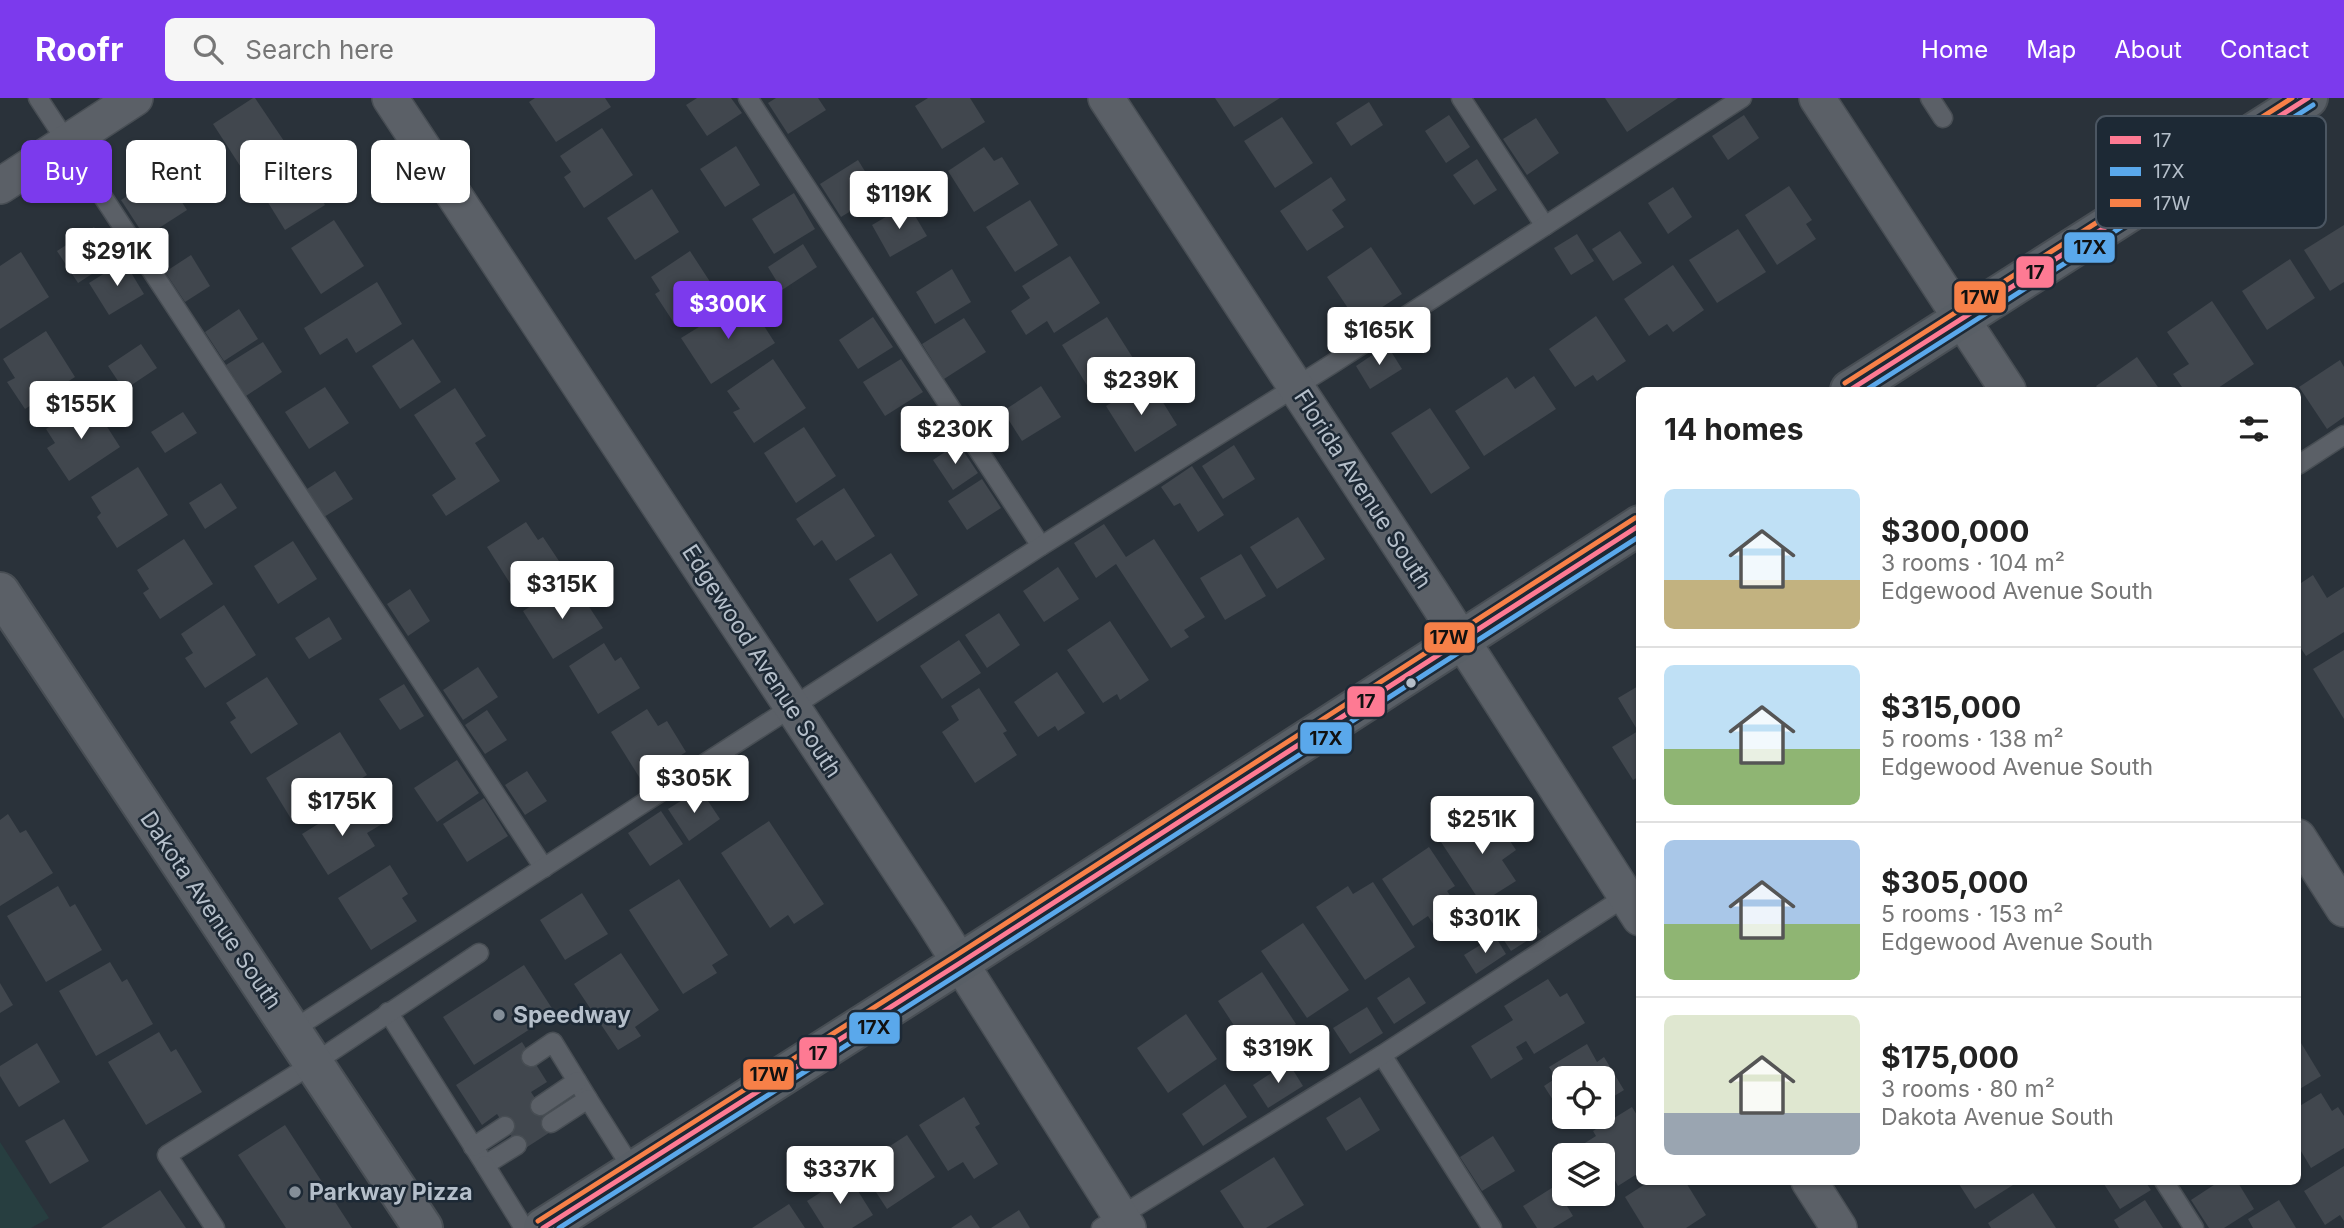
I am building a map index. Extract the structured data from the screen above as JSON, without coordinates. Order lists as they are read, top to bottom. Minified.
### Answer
{"streets":{"street":["Florida Avenue South","Edgewood Avenue South","Dakota Avenue South"]},"places":["Speedway","Parkway Pizza"],"lines":["transit line 17","transit line 17W","transit line 17X"],"legend":["17","17X","17W"],"page":{"header":"Roofr","search":"Search here","nav":["Home","Map","About","Contact"],"chip":["Buy","Rent","Filters","New"],"price":["$119K","$291K","$300K","$165K","$239K","$155K","$230K","$315K","$305K","$175K","$251K","$301K","$319K","$337K"],"heading":"14 homes","list":[{"name":"$300,000","note":"3 rooms · 104 m² · Edgewood Avenue South"},{"name":"$315,000","note":"5 rooms · 138 m² · Edgewood Avenue South"},{"name":"$305,000","note":"5 rooms · 153 m² · Edgewood Avenue South"},{"name":"$175,000","note":"3 rooms · 80 m² · Dakota Avenue South"}]}}
